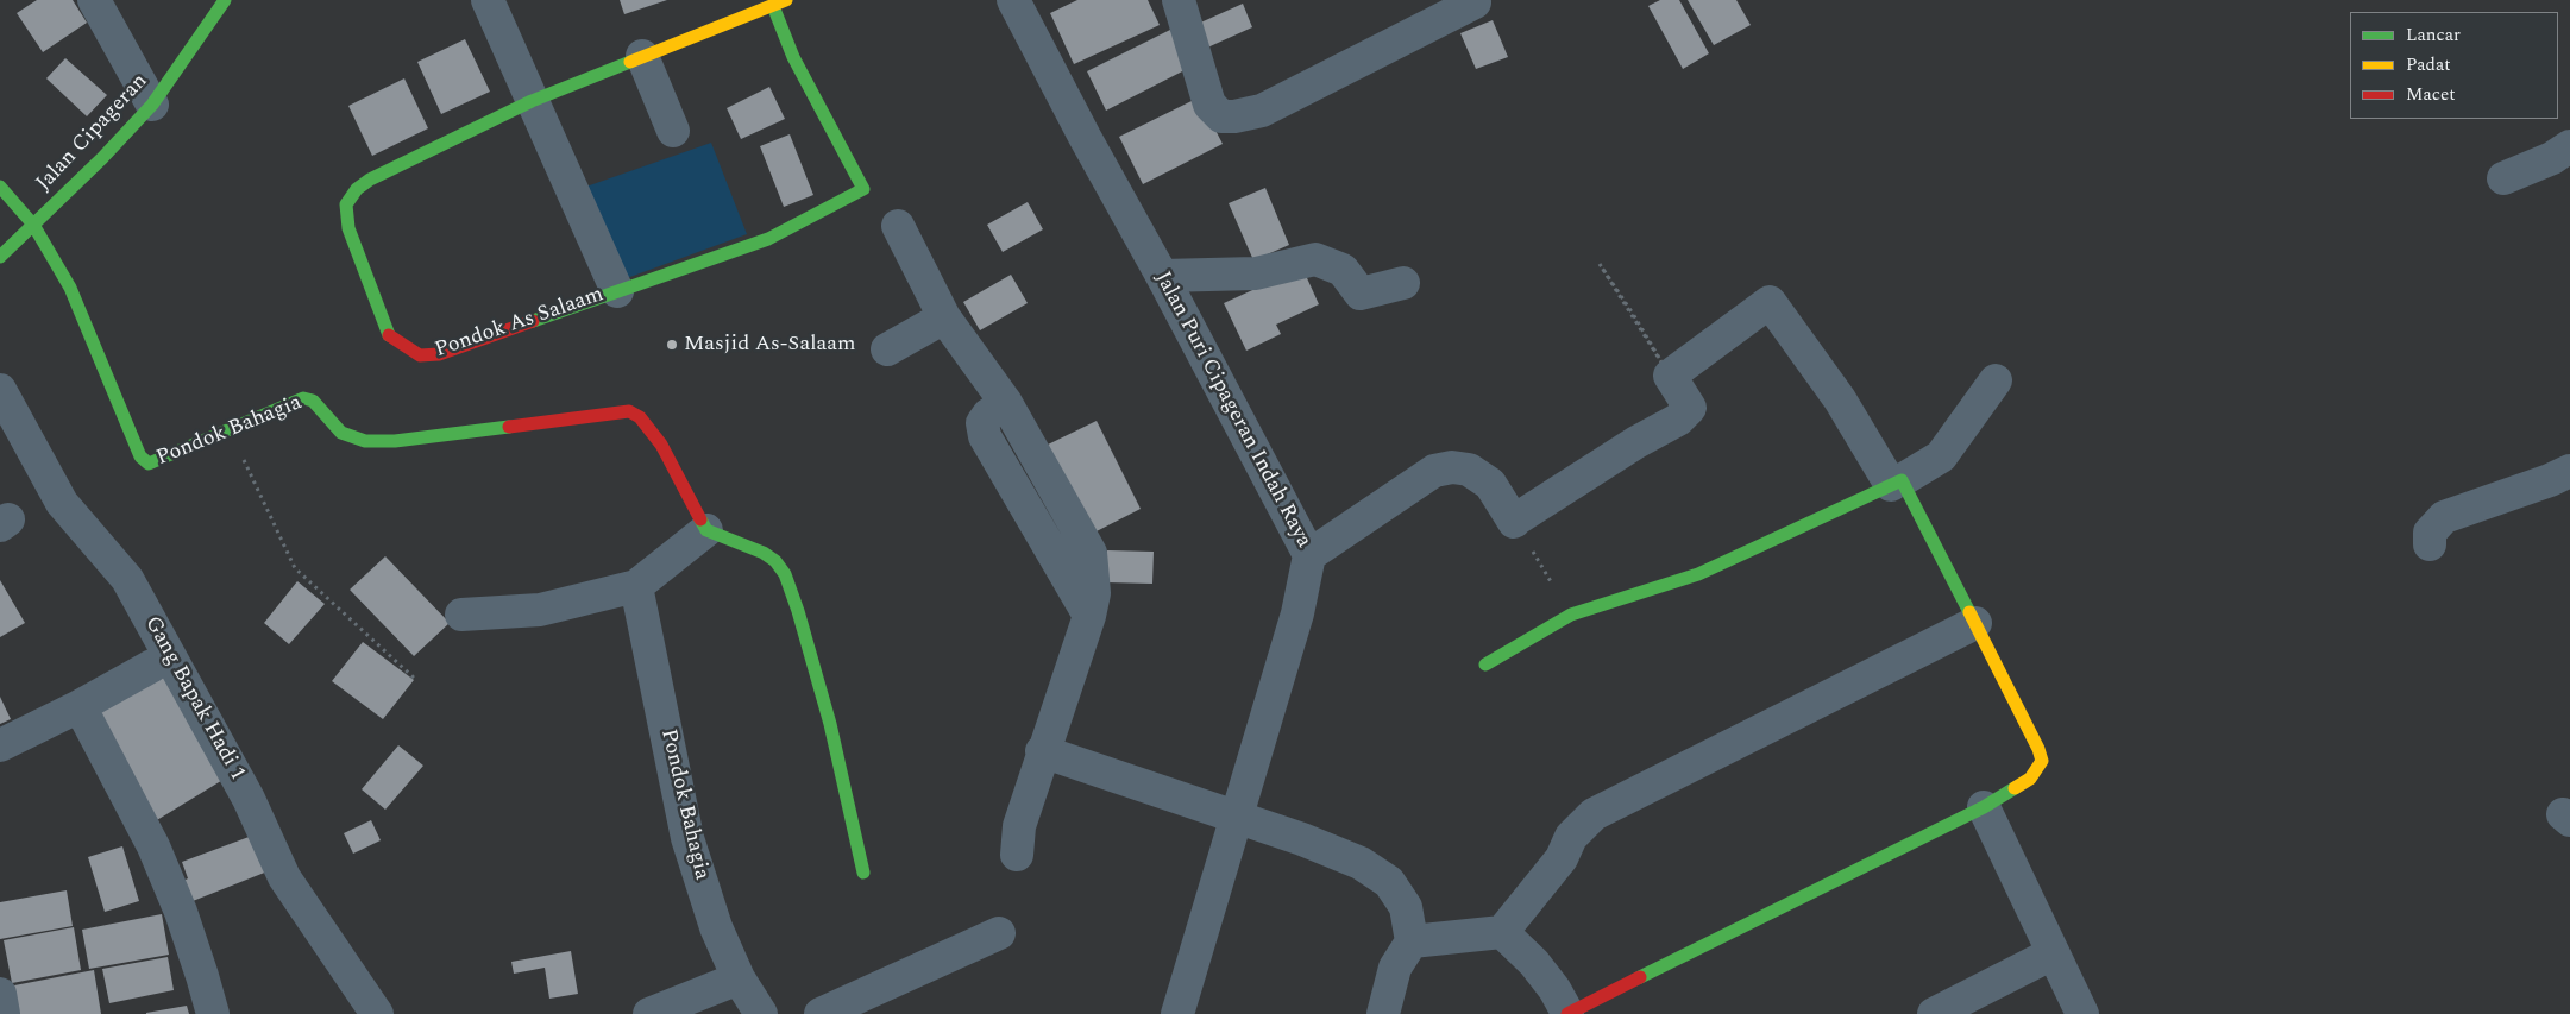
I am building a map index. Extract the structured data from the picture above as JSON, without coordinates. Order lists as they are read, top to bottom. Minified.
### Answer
{"streets":{"street":["Jalan Cipageran","Pondok As Salaam","Jalan Puri Cipageran Indah Raya","Pondok Bahagia","Gang Bapak Hadi 1"]},"crossings":[["Jalan Cipageran","Pondok Bahagia"]],"places":["Masjid As-Salaam"],"legend":["Lancar","Padat","Macet"]}
